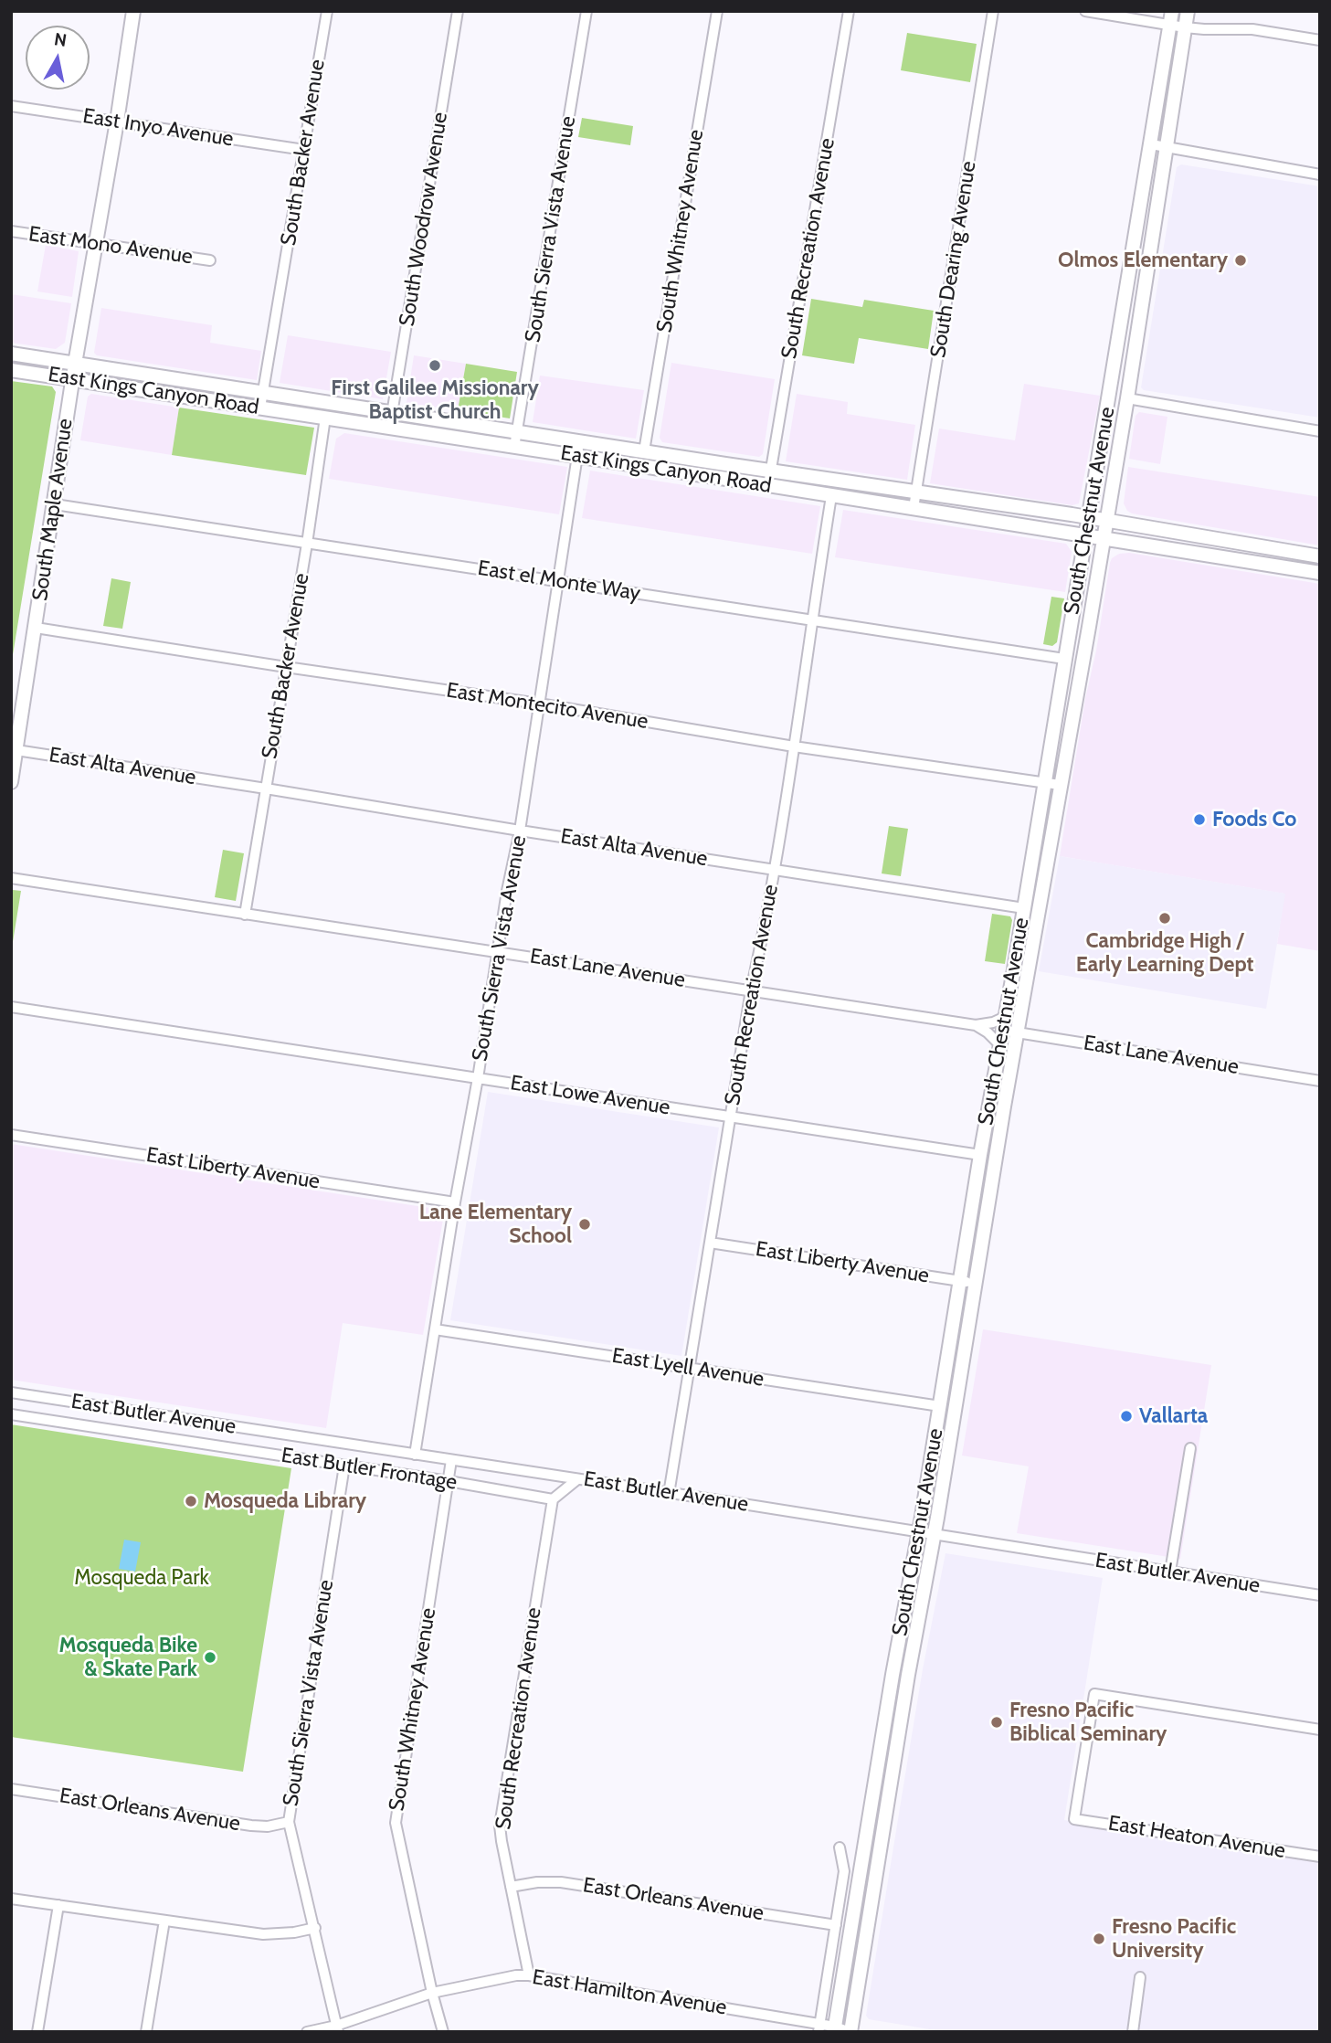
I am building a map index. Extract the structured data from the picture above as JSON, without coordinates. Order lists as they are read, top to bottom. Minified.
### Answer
{"streets":{"main road":["East Kings Canyon Road","South Maple Avenue","South Chestnut Avenue"],"street":["East Inyo Avenue","South Backer Avenue","South Woodrow Avenue","South Sierra Vista Avenue","South Whitney Avenue","East Mono Avenue","South Recreation Avenue","South Dearing Avenue","East el Monte Way","East Montecito Avenue","East Alta Avenue","East Lane Avenue","East Lowe Avenue","East Liberty Avenue","East Lyell Avenue","East Butler Avenue","East Butler Frontage","East Orleans Avenue","East Heaton Avenue","East Hamilton Avenue"]},"crossings":[["East Inyo Avenue","South Backer Avenue"],["East Inyo Avenue","South Maple Avenue"],["South Backer Avenue","East Kings Canyon Road"],["South Backer Avenue","East el Monte Way"],["South Backer Avenue","East Montecito Avenue"],["South Backer Avenue","East Alta Avenue"],["South Backer Avenue","East Lane Avenue"],["South Woodrow Avenue","East Kings Canyon Road"],["South Sierra Vista Avenue","East Kings Canyon Road"],["South Sierra Vista Avenue","East el Monte Way"],["South Sierra Vista Avenue","East Montecito Avenue"],["South Sierra Vista Avenue","East Alta Avenue"],["South Sierra Vista Avenue","East Lane Avenue"],["South Sierra Vista Avenue","East Lowe Avenue"],["South Sierra Vista Avenue","East Liberty Avenue"],["South Sierra Vista Avenue","East Lyell Avenue"],["South Sierra Vista Avenue","East Butler Avenue"],["South Sierra Vista Avenue","East Butler Frontage"],["South Sierra Vista Avenue","East Orleans Avenue"],["South Sierra Vista Avenue","East Hamilton Avenue"],["South Whitney Avenue","East Kings Canyon Road"],["South Whitney Avenue","East Butler Avenue"],["South Whitney Avenue","East Butler Frontage"],["South Whitney Avenue","East Hamilton Avenue"],["East Mono Avenue","South Maple Avenue"],["South Recreation Avenue","East Kings Canyon Road"],["South Recreation Avenue","East el Monte Way"],["South Recreation Avenue","East Montecito Avenue"],["South Recreation Avenue","East Alta Avenue"],["South Recreation Avenue","East Lane Avenue"],["South Recreation Avenue","East Lowe Avenue"],["South Recreation Avenue","East Liberty Avenue"],["South Recreation Avenue","East Lyell Avenue"],["South Recreation Avenue","East Butler Avenue"],["South Recreation Avenue","East Butler Frontage"],["South Recreation Avenue","East Orleans Avenue"],["South Recreation Avenue","East Hamilton Avenue"],["South Dearing Avenue","East Kings Canyon Road"],["East Kings Canyon Road","South Maple Avenue"],["East Kings Canyon Road","South Chestnut Avenue"],["South Maple Avenue","East el Monte Way"],["South Maple Avenue","East Montecito Avenue"],["South Maple Avenue","East Alta Avenue"],["South Chestnut Avenue","East el Monte Way"],["South Chestnut Avenue","East Montecito Avenue"],["South Chestnut Avenue","East Alta Avenue"],["South Chestnut Avenue","East Lane Avenue"],["South Chestnut Avenue","East Lowe Avenue"],["South Chestnut Avenue","East Liberty Avenue"],["South Chestnut Avenue","East Lyell Avenue"],["South Chestnut Avenue","East Butler Avenue"],["South Chestnut Avenue","East Hamilton Avenue"]],"parks":["Mosqueda Park"],"places":["Olmos Elementary","First Galilee Missionary Baptist Church","Foods Co","Cambridge High / Early Learning Dept","Lane Elementary School","Vallarta","Mosqueda Library","Mosqueda Bike & Skate Park","Fresno Pacific Biblical Seminary","Fresno Pacific University"],"north":"top"}
